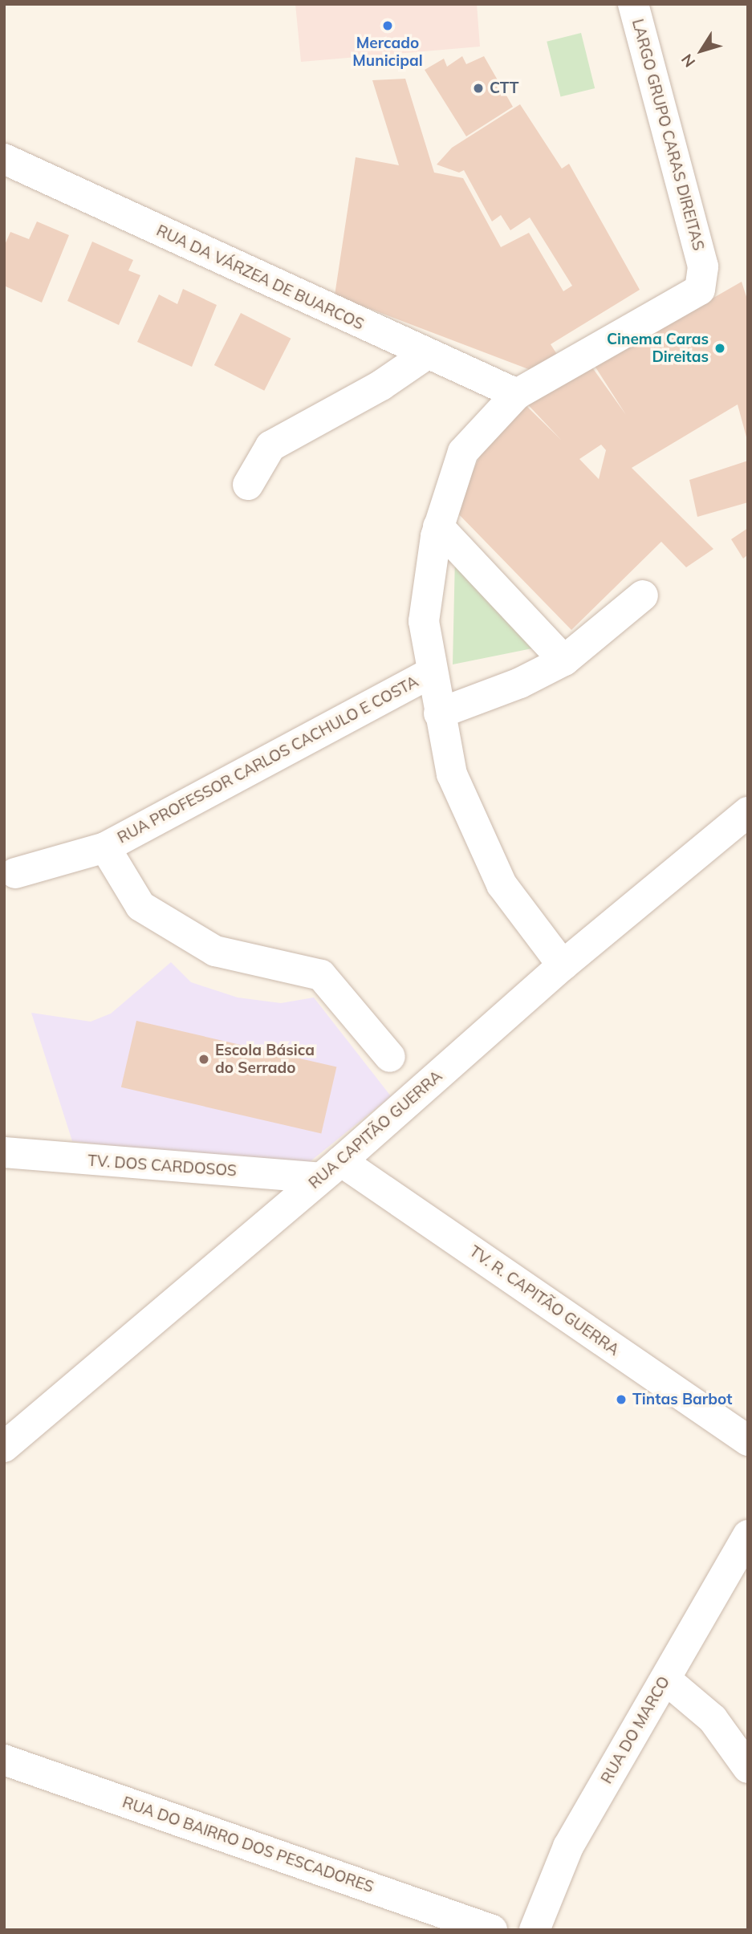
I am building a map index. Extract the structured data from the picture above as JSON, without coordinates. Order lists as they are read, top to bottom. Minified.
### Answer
{"streets":{"street":["LARGO GRUPO CARAS DIREITAS","RUA DA VÁRZEA DE BUARCOS","RUA PROFESSOR CARLOS CACHULO E COSTA","RUA CAPITÃO GUERRA","TV. DOS CARDOSOS","TV. R. CAPITÃO GUERRA","RUA DO MARCO","RUA DO BAIRRO DOS PESCADORES"]},"crossings":[["LARGO GRUPO CARAS DIREITAS","RUA DA VÁRZEA DE BUARCOS"],["RUA CAPITÃO GUERRA","TV. DOS CARDOSOS"],["RUA CAPITÃO GUERRA","TV. R. CAPITÃO GUERRA"],["TV. DOS CARDOSOS","TV. R. CAPITÃO GUERRA"]],"places":["Mercado Municipal","CTT","Cinema Caras Direitas","Escola Básica do Serrado","Tintas Barbot"],"north":"bottom left"}
